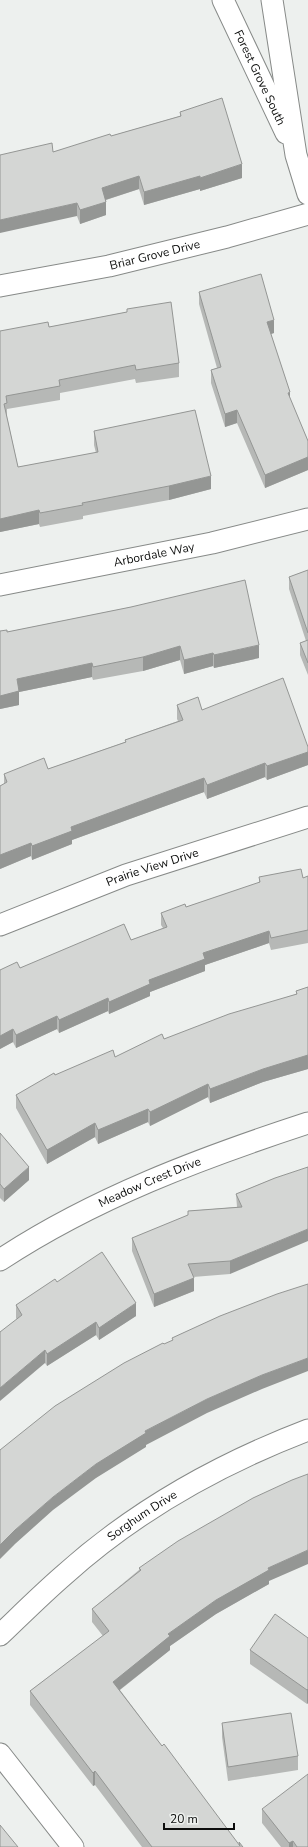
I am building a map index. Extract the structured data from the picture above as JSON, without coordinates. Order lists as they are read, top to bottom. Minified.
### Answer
{"streets":{"street":["Forest Grove South","Briar Grove Drive","Arbordale Way","Prairie View Drive","Meadow Crest Drive","Sorghum Drive"]},"scale_bar":"20 m"}
